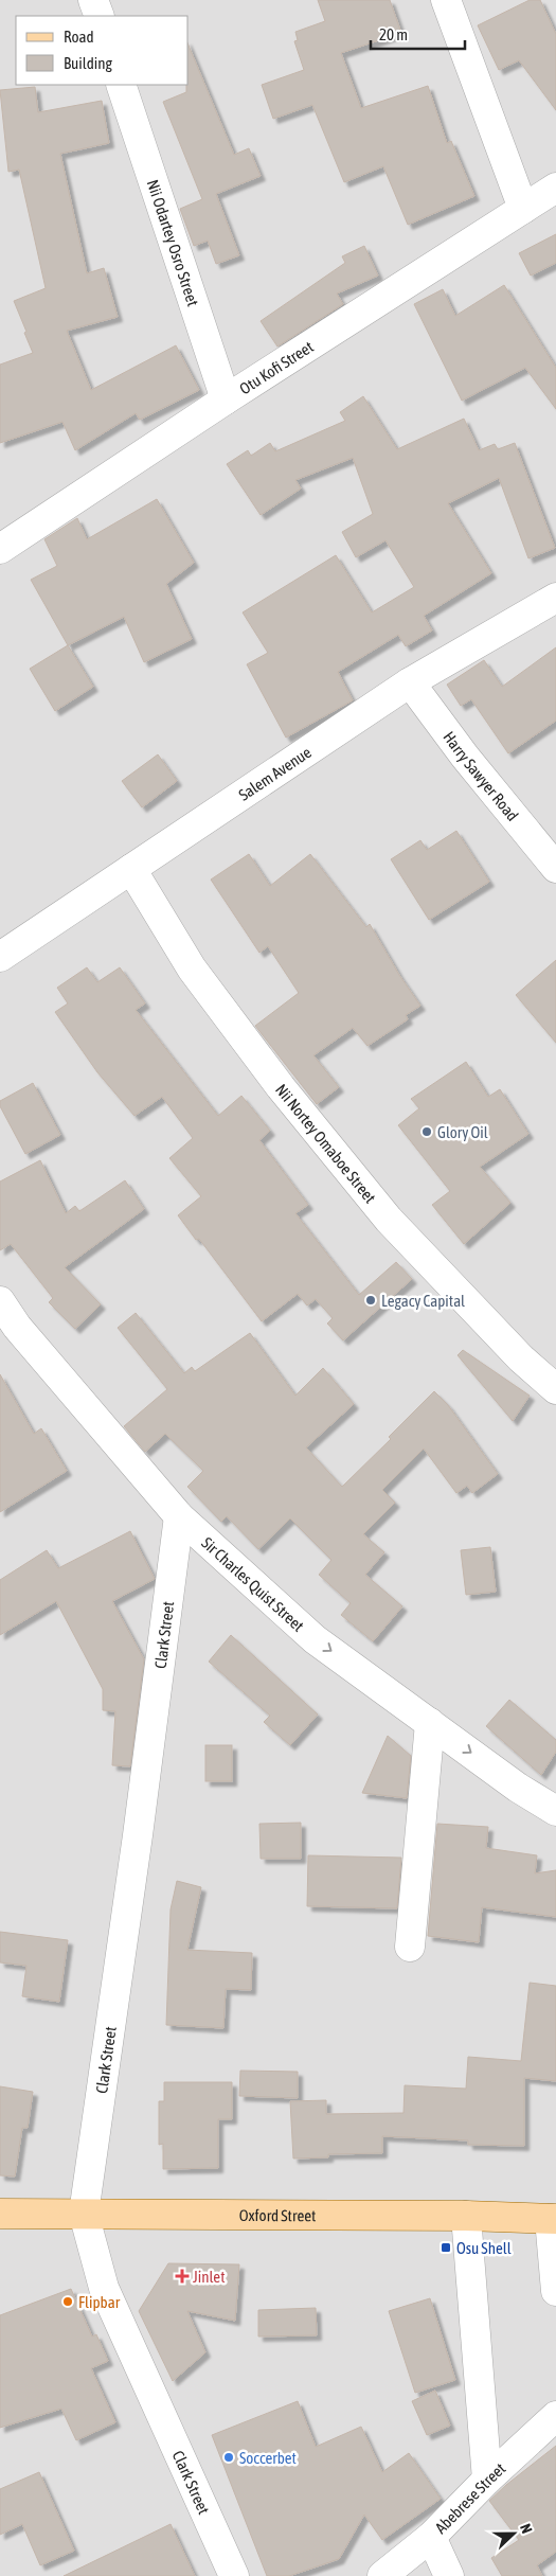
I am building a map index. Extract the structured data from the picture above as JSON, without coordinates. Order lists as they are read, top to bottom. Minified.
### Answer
{"streets":{"main road":["Oxford Street"],"street":["Nii Odartey Osro Street","Otu Kofi Street","Salem Avenue","Harry Sawyer Road","Nii Nortey Omaboe Street","Sir Charles Quist Street","Clark Street","Abebrese Street"]},"crossings":[["Nii Odartey Osro Street","Otu Kofi Street"],["Salem Avenue","Harry Sawyer Road"],["Salem Avenue","Nii Nortey Omaboe Street"],["Sir Charles Quist Street","Clark Street"],["Clark Street","Oxford Street"]],"one_way":["Sir Charles Quist Street"],"places":{"other":["Glory Oil","Legacy Capital","Flipbar","Soccerbet"],"transit":["Osu Shell"],"health":["Jinlet"]},"legend":["Road","Building"],"scale_bar":"20 m","north":"right"}
